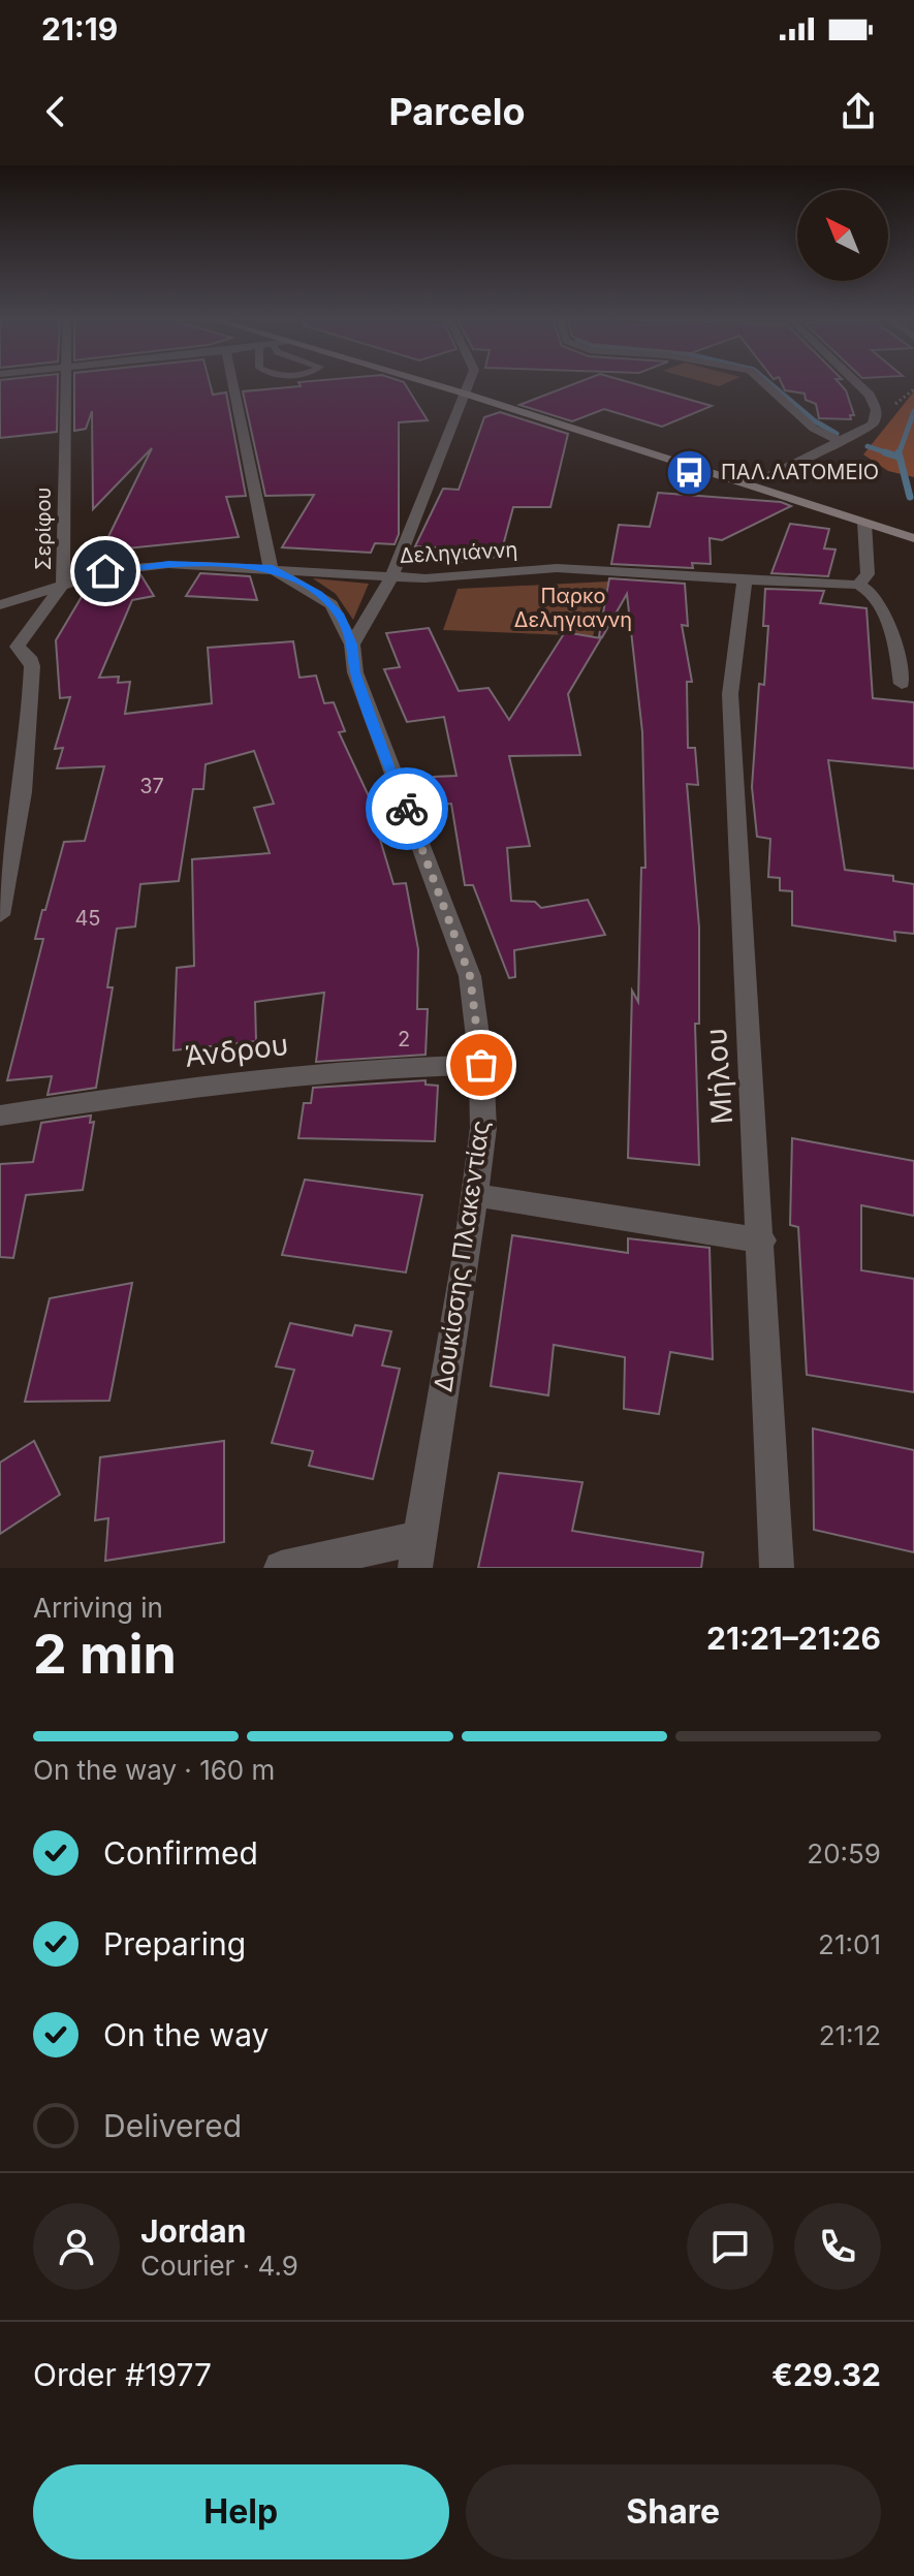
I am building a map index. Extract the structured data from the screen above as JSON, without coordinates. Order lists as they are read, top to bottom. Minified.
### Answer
{"streets":{"street":["Σερίφου","Δεληγιάννη","Άνδρου","Μήλου","Δουκίσσης Πλακεντίας"]},"crossings":[["Σερίφου","Δεληγιάννη"],["Δεληγιάννη","Μήλου"],["Δεληγιάννη","Δουκίσσης Πλακεντίας"],["Άνδρου","Δουκίσσης Πλακεντίας"]],"parks":["Παρκο Δεληγιαννη"],"places":{"bus stop":["ΠΑΛ.ΛΑΤΟΜΕΙΟ"]},"house_numbers":["37","45","2"],"north":"top left","page":{"status":"21:19","header":"Parcelo","heading":["2 min","Arriving in","21:21–21:26"],"panel":["Jordan","Courier · 4.9","Order #1977","€29.32"],"bar":"On the way · 160 m","list":[["Confirmed","20:59"],["Preparing","21:01"],["On the way","21:12"],"Delivered"],"buttons":["Help","Share"]}}
